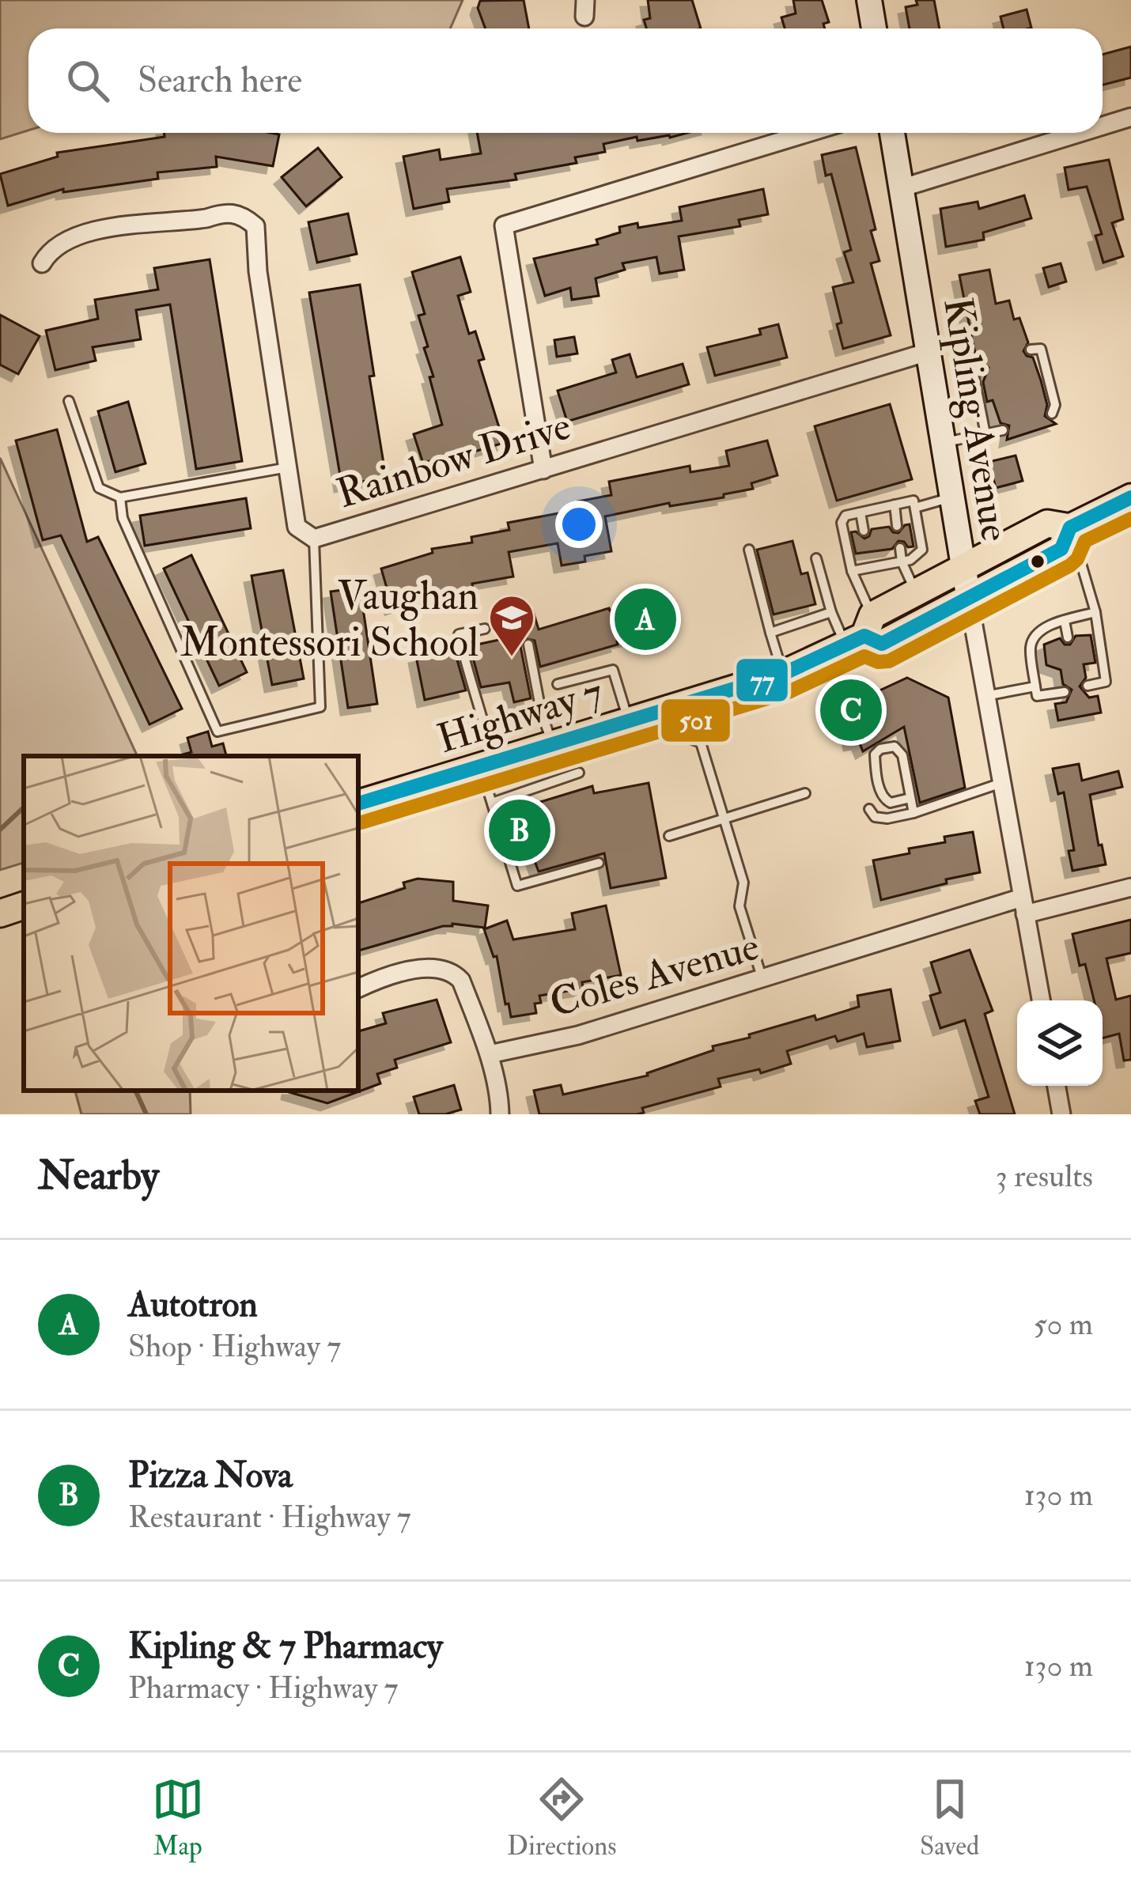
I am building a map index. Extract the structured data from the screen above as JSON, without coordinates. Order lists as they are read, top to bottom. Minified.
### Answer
{"streets":{"main road":["Highway 7"],"street":["Kipling Avenue","Rainbow Drive","Coles Avenue"]},"crossings":[["Kipling Avenue","Rainbow Drive"],["Kipling Avenue","Highway 7"],["Kipling Avenue","Coles Avenue"]],"places":{"school or university":["Vaughan Montessori School"]},"lines":["transit line 77","transit line 501"],"page":{"search":"Search here","pins":["A","C","B"],"heading":["Nearby","3 results"],"list":[{"mark":"A","name":"Autotron","note":"Shop · Highway 7","value":"50 m"},{"mark":"B","name":"Pizza Nova","note":"Restaurant · Highway 7","value":"130 m"},{"mark":"C","name":"Kipling & 7 Pharmacy","note":"Pharmacy · Highway 7","value":"130 m"}],"nav":["Map","Directions","Saved"]}}
